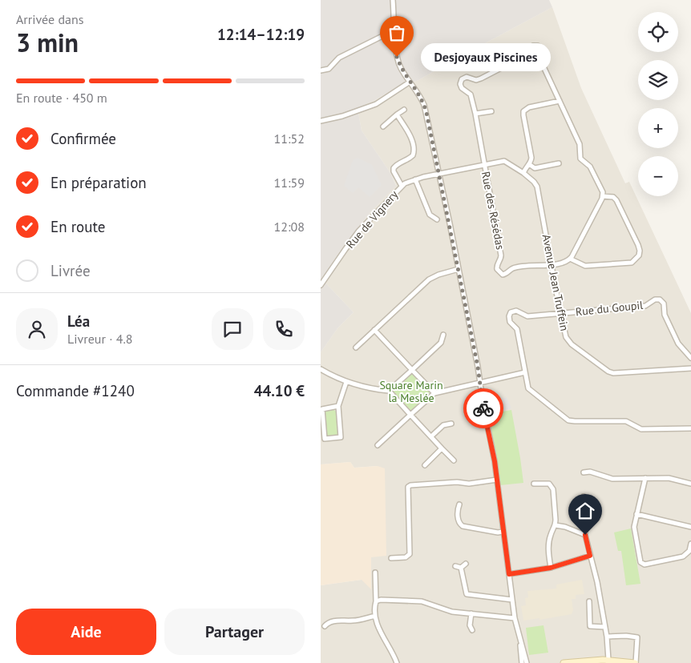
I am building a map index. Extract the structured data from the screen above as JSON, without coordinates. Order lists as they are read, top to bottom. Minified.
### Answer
{"streets":{"street":["Rue des Résédas","Rue de Vignery","Avenue Jean Truffein","Rue du Goupil"]},"crossings":[["Rue des Résédas","Rue de Vignery"],["Rue des Résédas","Avenue Jean Truffein"],["Rue de Vignery","Avenue Jean Truffein"],["Avenue Jean Truffein","Rue du Goupil"]],"parks":["Square Marin la Meslée"],"places":["Desjoyaux Piscines"],"page":{"heading":["3 min","Arrivée dans","12:14–12:19"],"panel":["Léa","Livreur · 4.8","Commande #1240","44.10 €"],"map_buttons":["+","−"],"bubble":"Desjoyaux Piscines","bar":"En route · 450 m","list":[["Confirmée","11:52"],["En préparation","11:59"],["En route","12:08"],"Livrée"],"buttons":["Aide","Partager"]}}
